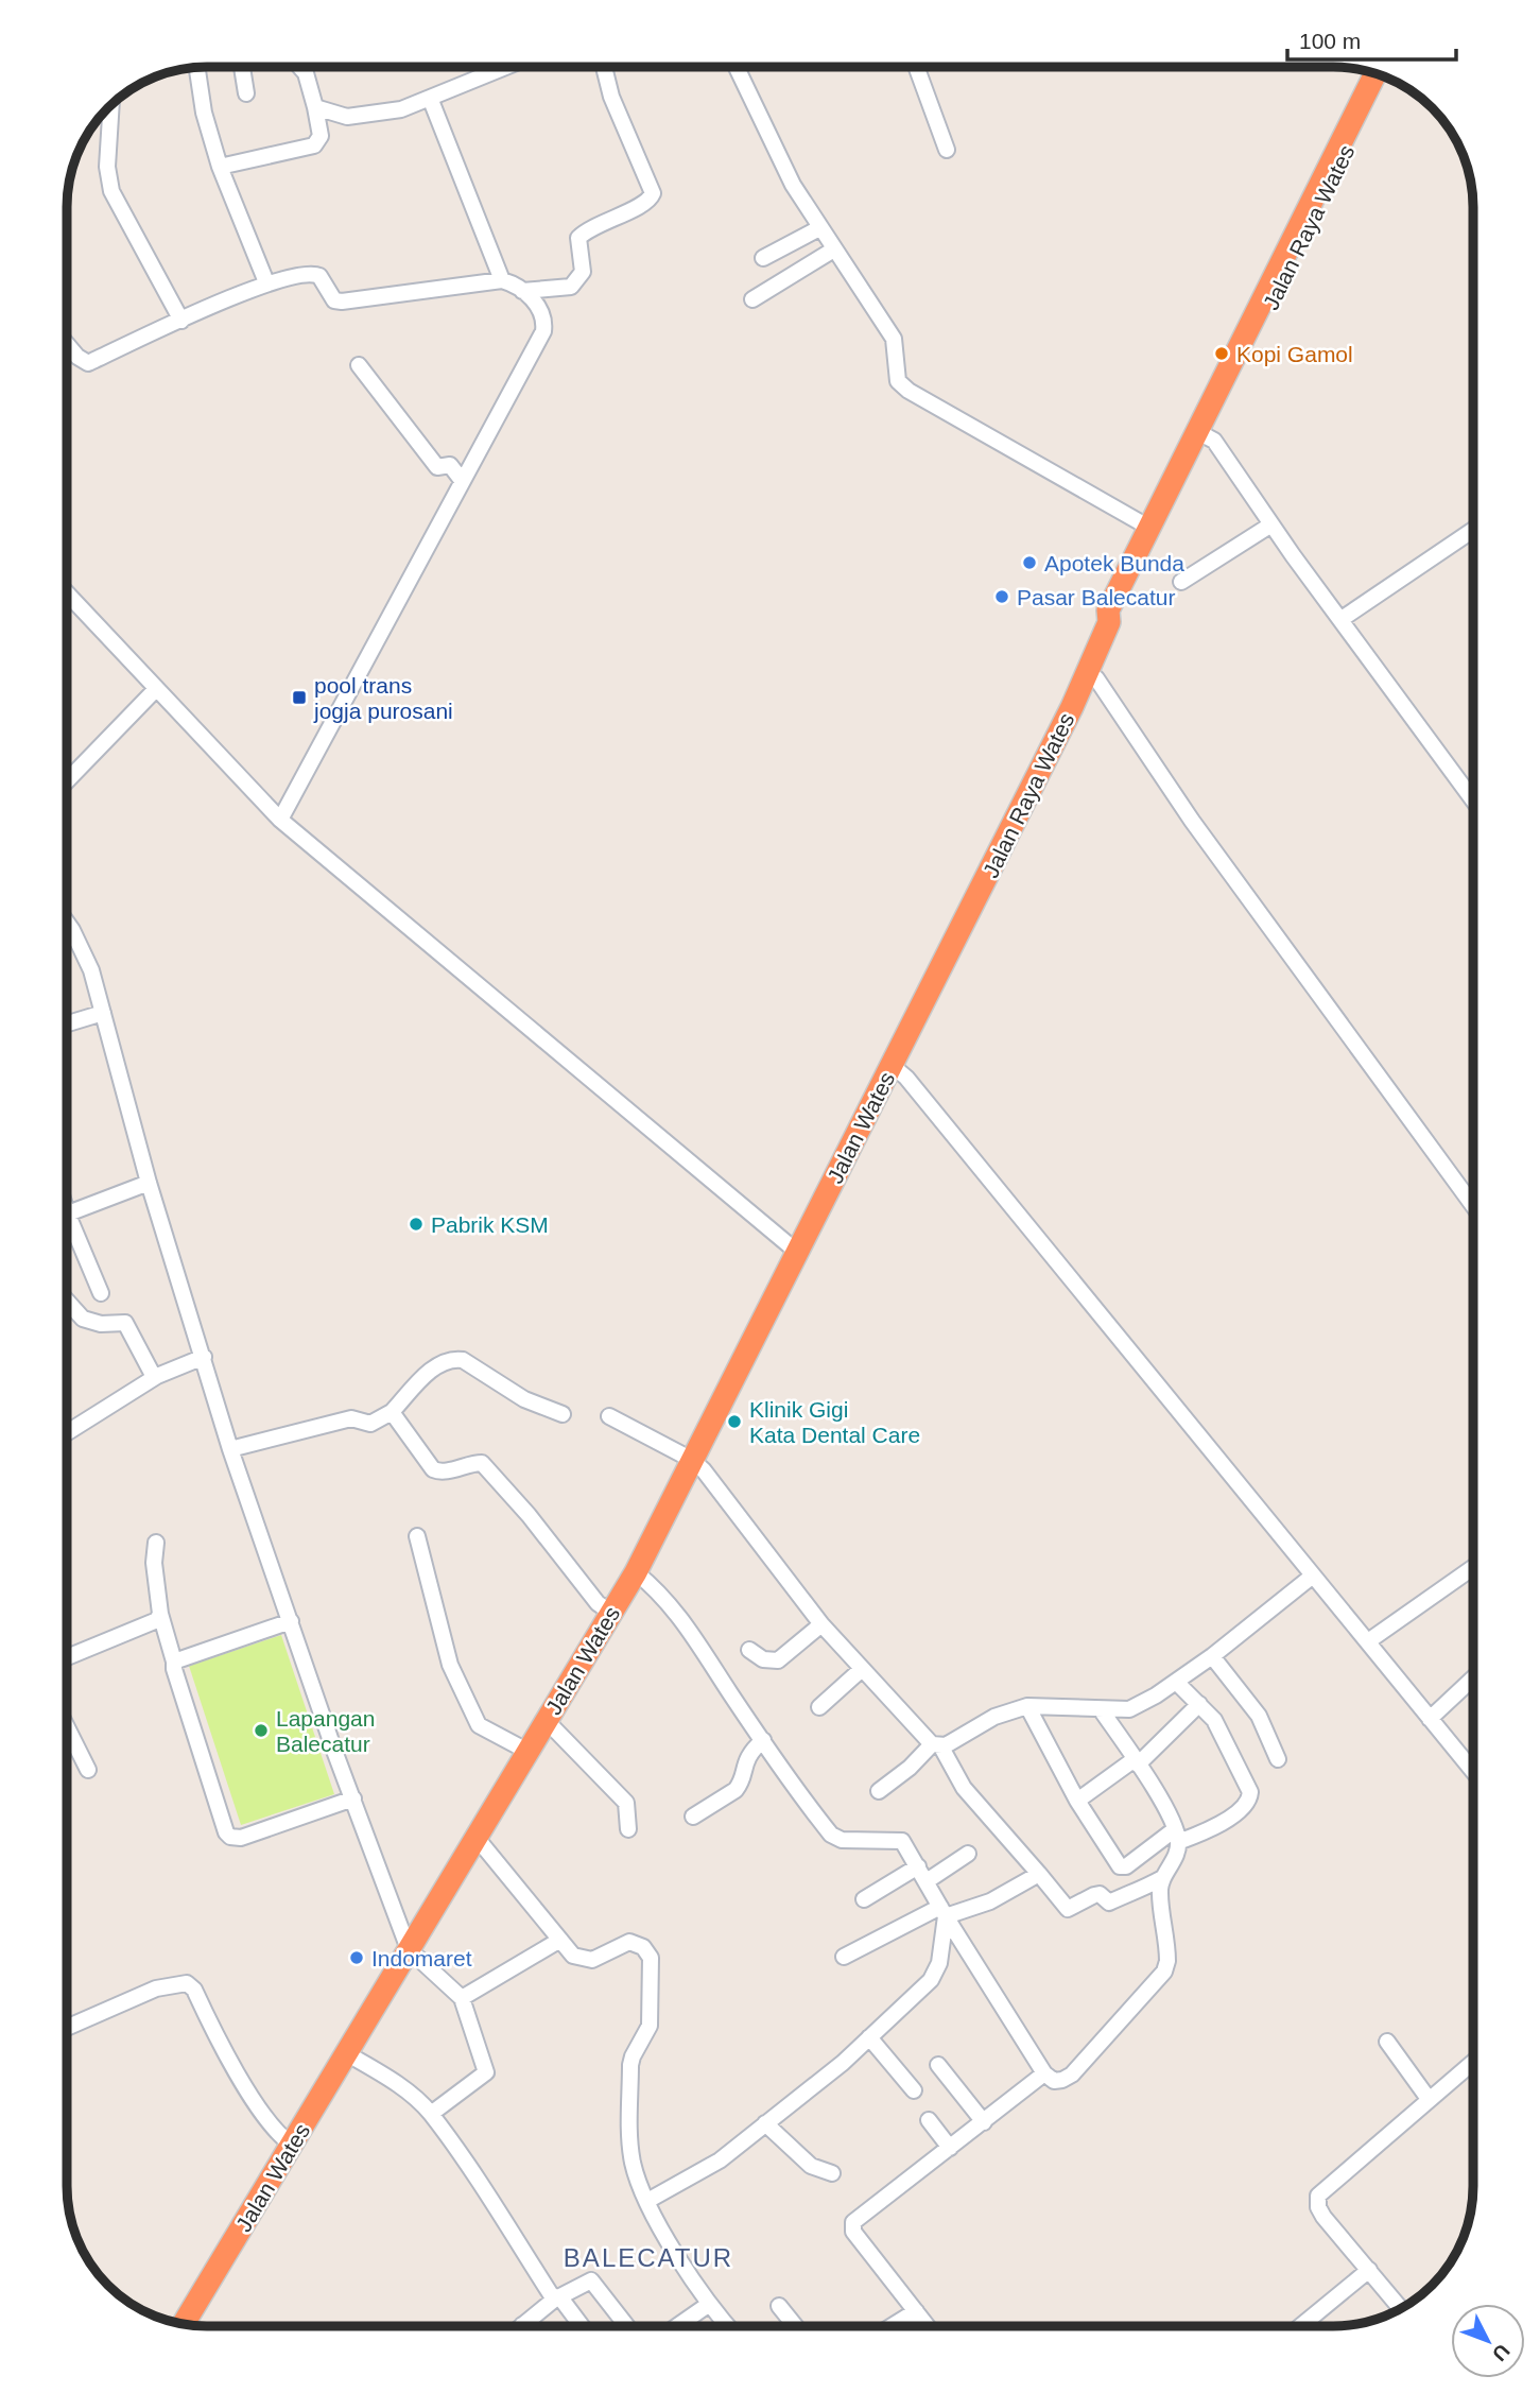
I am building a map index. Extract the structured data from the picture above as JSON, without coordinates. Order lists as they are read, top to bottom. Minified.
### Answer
{"streets":{"highway":["Jalan Raya Wates","Jalan Wates"]},"crossings":[["Jalan Raya Wates","Jalan Wates"]],"districts":["BALECATUR"],"places":{"other":["Kopi Gamol","Apotek Bunda","Pasar Balecatur","Pabrik KSM","Klinik Gigi Kata Dental Care","Lapangan Balecatur","Indomaret"],"transit":["pool trans jogja purosani"]},"scale_bar":"100 m","north":"bottom right"}
